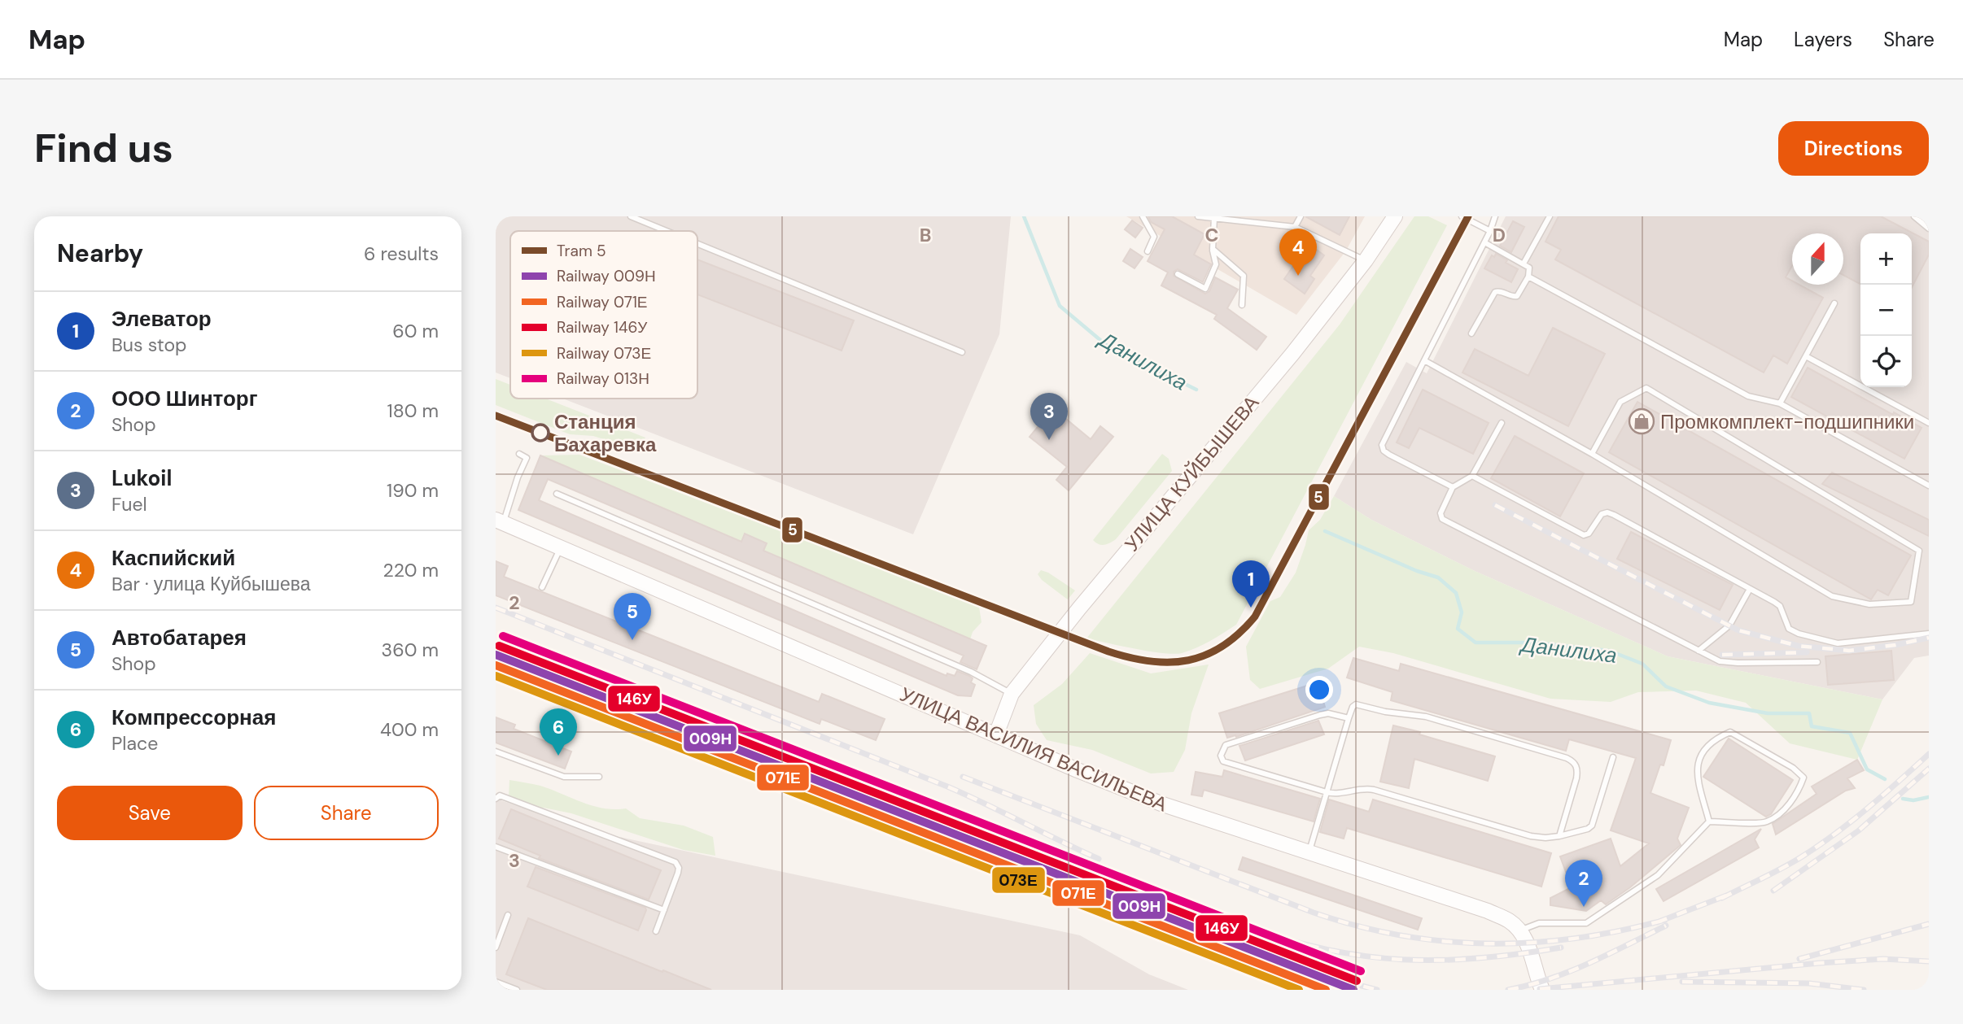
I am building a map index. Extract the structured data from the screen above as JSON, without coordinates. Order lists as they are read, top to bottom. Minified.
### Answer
{"streets":{"main road":["УЛИЦА КУЙБЫШЕВА","УЛИЦА ВАСИЛИЯ ВАСИЛЬЕВА"]},"crossings":[["УЛИЦА КУЙБЫШЕВА","УЛИЦА ВАСИЛИЯ ВАСИЛЬЕВА"]],"water":["Данилиха"],"places":{"shop":["Промкомплект-подшипники"],"other":["Станция Бахаревка"]},"lines":["tram line 5","rail line 013Н","rail line 146У","rail line 009Н","rail line 071Е","rail line 073Е"],"legend":["Tram 5","Railway 009Н","Railway 071Е","Railway 146У","Railway 073Е","Railway 013Н"],"north":"top","page":{"header":"Map","nav":["Map","Layers","Share"],"buttons":["Directions",["Save","Share"]],"title":"Find us","heading":["Nearby","6 results"],"pins":["4","3","1","5","6","2"],"map_buttons":["+","−"],"list":[{"mark":"1","name":"Элеватор","note":"Bus stop","value":"60 m"},{"mark":"2","name":"ООО Шинторг","note":"Shop","value":"180 m"},{"mark":"3","name":"Lukoil","note":"Fuel","value":"190 m"},{"mark":"4","name":"Каспийский","note":"Bar · улица Куйбышева","value":"220 m"},{"mark":"5","name":"Автобатарея","note":"Shop","value":"360 m"},{"mark":"6","name":"Компрессорная","note":"Place","value":"400 m"}]},"grid":{"columns":["B","C","D"],"rows":["2","3"]}}
